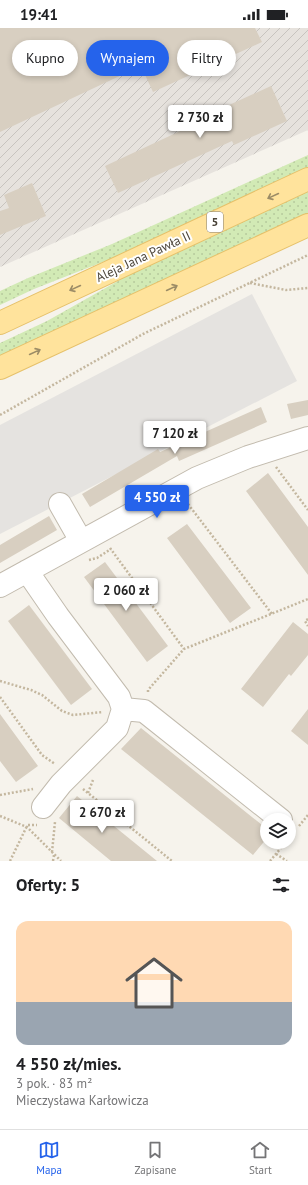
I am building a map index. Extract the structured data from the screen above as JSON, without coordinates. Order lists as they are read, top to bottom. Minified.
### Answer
{"streets":{"main road":["5","Aleja Jana Pawła II"]},"page":{"status":"19:41","chip":["Kupno","Wynajem","Filtry"],"price":["2 730 zł","7 120 zł","4 550 zł","2 060 zł","2 670 zł"],"heading":"Oferty: 5","list":[{"name":"4 550 zł/mies.","note":"3 pok. · 83 m² · Mieczysława Karłowicza"}],"tabs":["Mapa","Zapisane","Start"]}}
